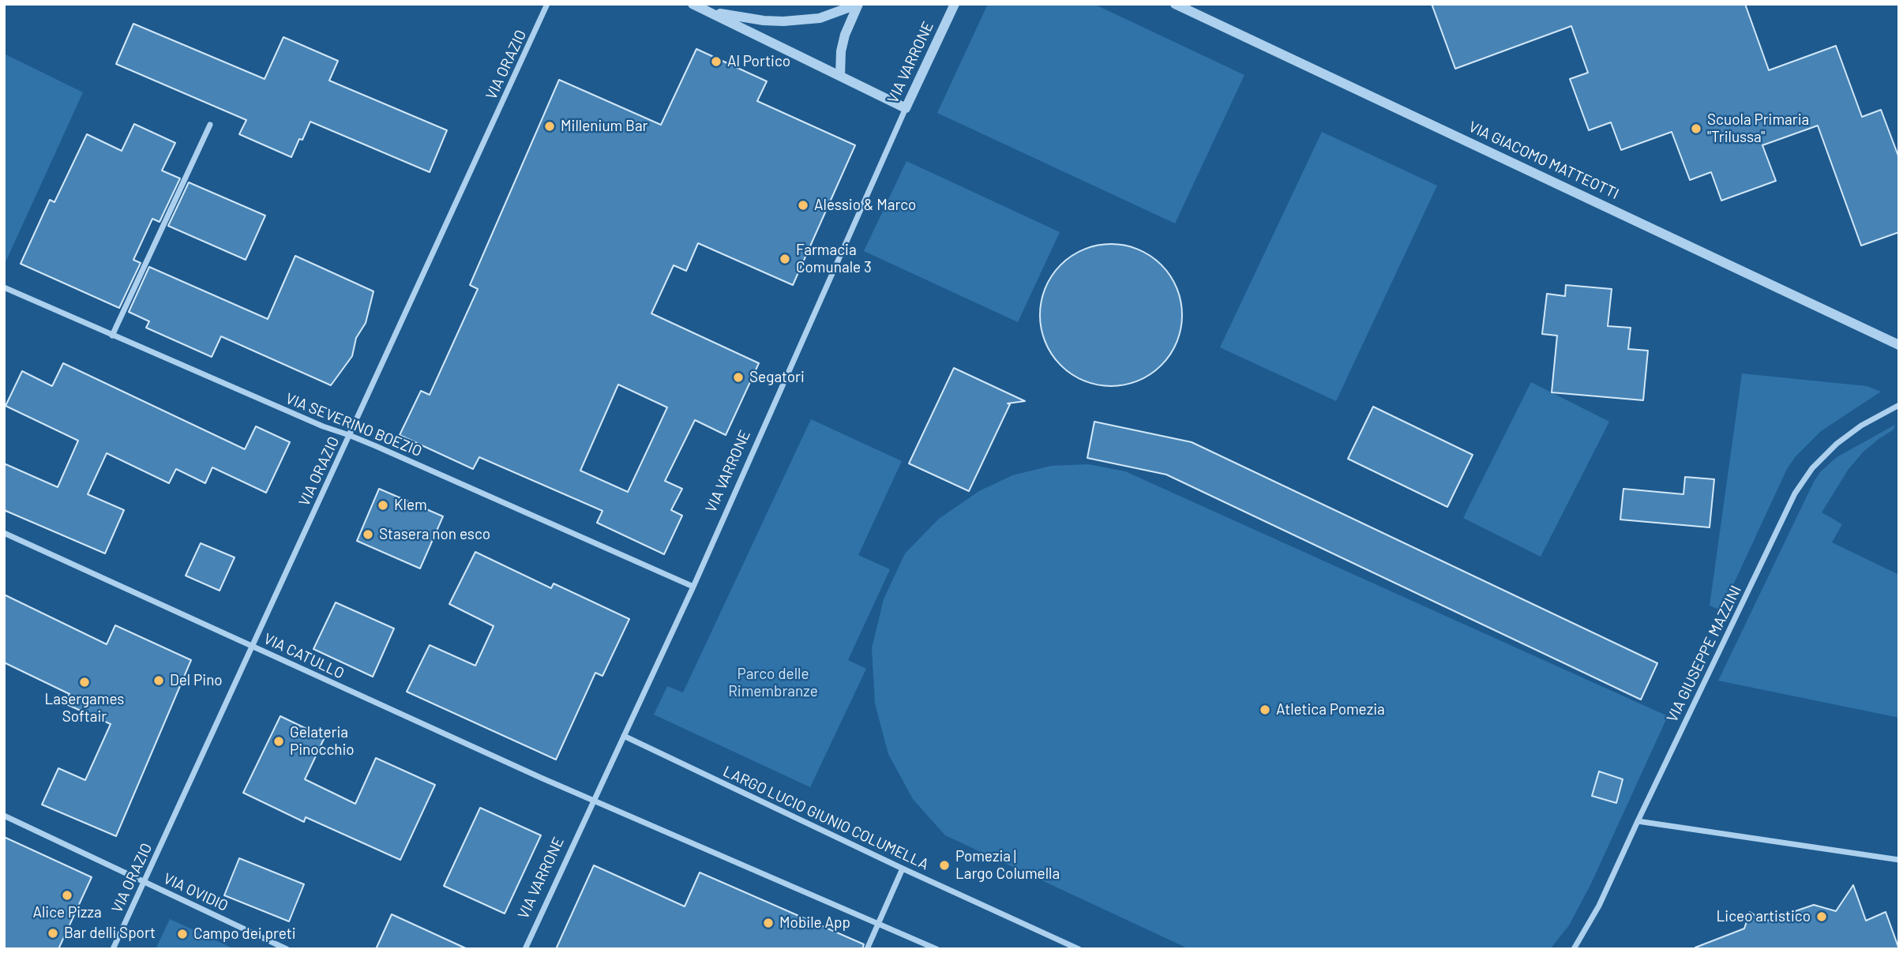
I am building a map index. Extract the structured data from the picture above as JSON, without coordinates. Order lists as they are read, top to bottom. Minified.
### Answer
{"streets":{"street":["VIA VARRONE","VIA ORAZIO","VIA GIACOMO MATTEOTTI","VIA SEVERINO BOEZIO","VIA GIUSEPPE MAZZINI","VIA CATULLO","LARGO LUCIO GIUNIO COLUMELLA","VIA OVIDIO"]},"crossings":[["VIA VARRONE","VIA SEVERINO BOEZIO"],["VIA VARRONE","VIA CATULLO"],["VIA VARRONE","LARGO LUCIO GIUNIO COLUMELLA"],["VIA ORAZIO","VIA SEVERINO BOEZIO"],["VIA ORAZIO","VIA CATULLO"],["VIA ORAZIO","VIA OVIDIO"]],"parks":["Parco delle Rimembranze"],"places":["Al Portico","Millenium Bar","Scuola Primaria \"Trilussa\"","Alessio & Marco","Farmacia Comunale 3","Segatori","Klem","Stasera non esco","Del Pino","Lasergames Softair","Atletica Pomezia","Gelateria Pinocchio","Pomezia | Largo Columella","Alice Pizza","Liceo artistico","Mobile App","Bar delli Sport","Campo dei preti"]}
